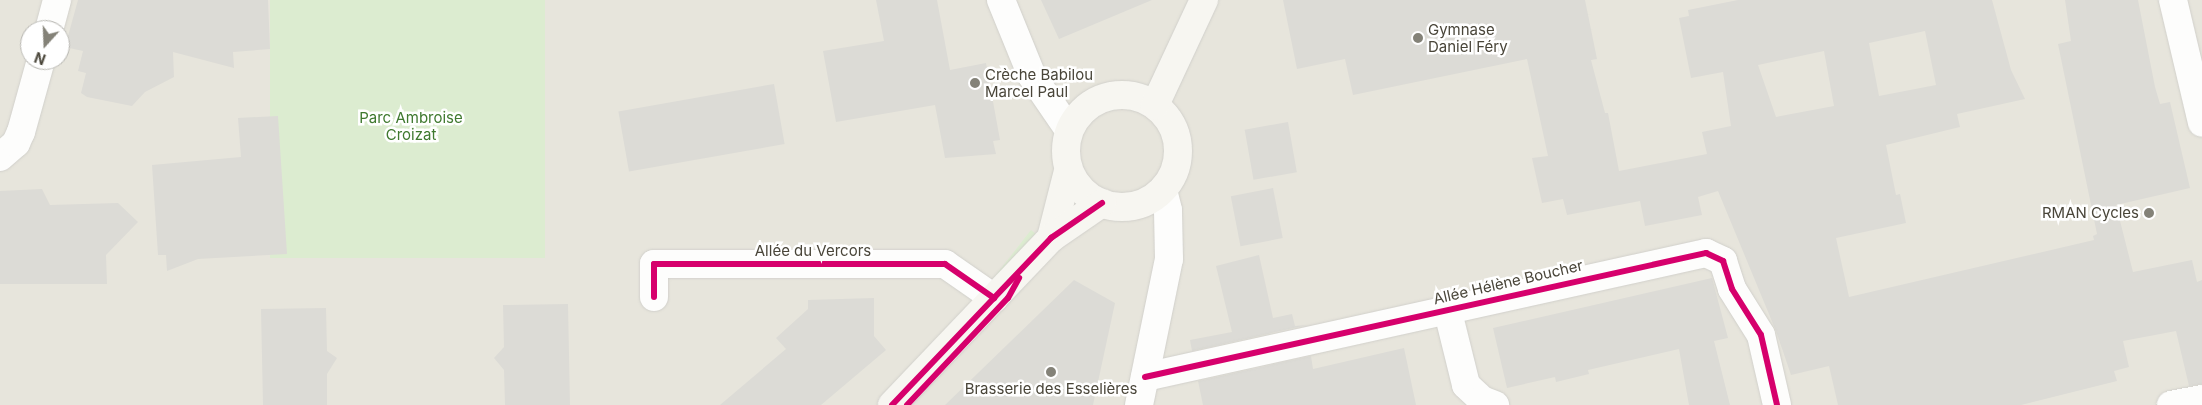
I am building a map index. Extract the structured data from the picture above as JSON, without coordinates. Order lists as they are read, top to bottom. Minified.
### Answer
{"streets":{"street":["Allée du Vercors","Allée Hélène Boucher"]},"parks":["Parc Ambroise Croizat"],"places":["Gymnase Daniel Féry","Crèche Babilou Marcel Paul","RMAN Cycles","Brasserie des Esselières"],"north":"bottom"}
